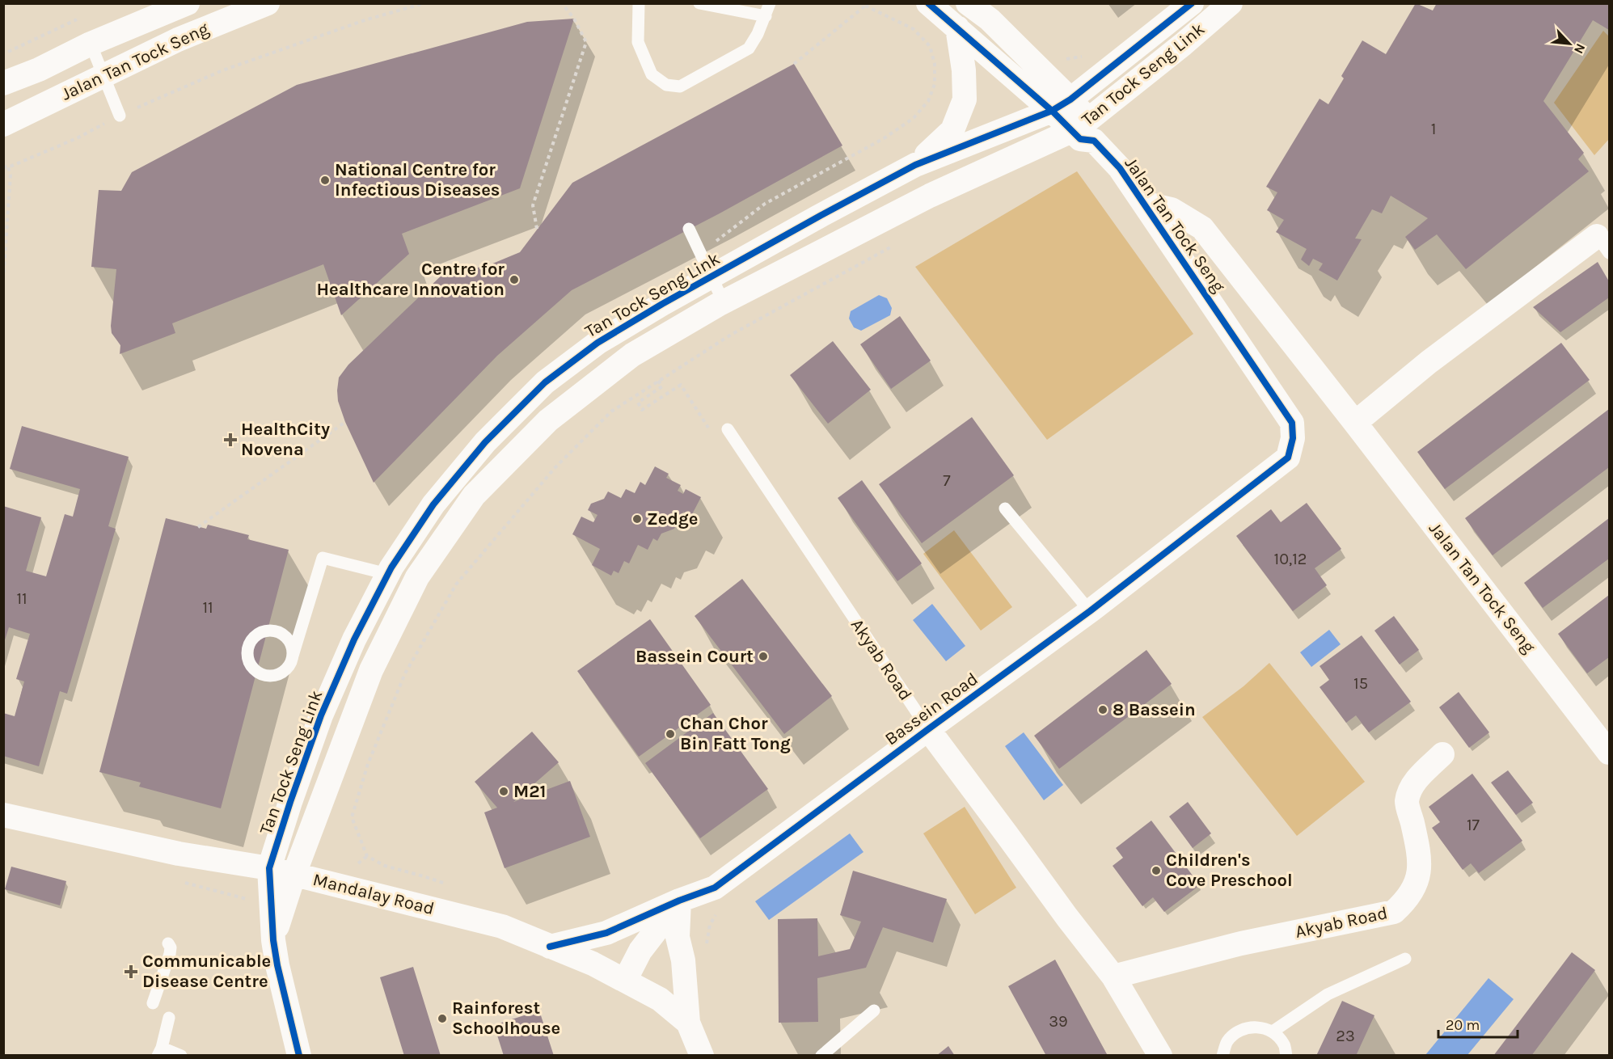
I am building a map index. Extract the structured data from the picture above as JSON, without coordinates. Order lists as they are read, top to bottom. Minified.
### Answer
{"streets":{"street":["Jalan Tan Tock Seng","Tan Tock Seng Link","Akyab Road","Bassein Road","Mandalay Road"]},"crossings":[["Jalan Tan Tock Seng","Tan Tock Seng Link"],["Jalan Tan Tock Seng","Bassein Road"],["Tan Tock Seng Link","Mandalay Road"],["Akyab Road","Bassein Road"],["Bassein Road","Mandalay Road"]],"places":{"other":["National Centre for Infectious Diseases","Centre for Healthcare Innovation","Zedge","Bassein Court","8 Bassein","Chan Chor Bin Fatt Tong","M21","Children's Cove Preschool","Rainforest Schoolhouse"],"health":["HealthCity Novena","Communicable Disease Centre"]},"house_numbers":["1","7","10,12","11","11","15","17","39","23"],"scale_bar":"20 m","north":"bottom right"}
